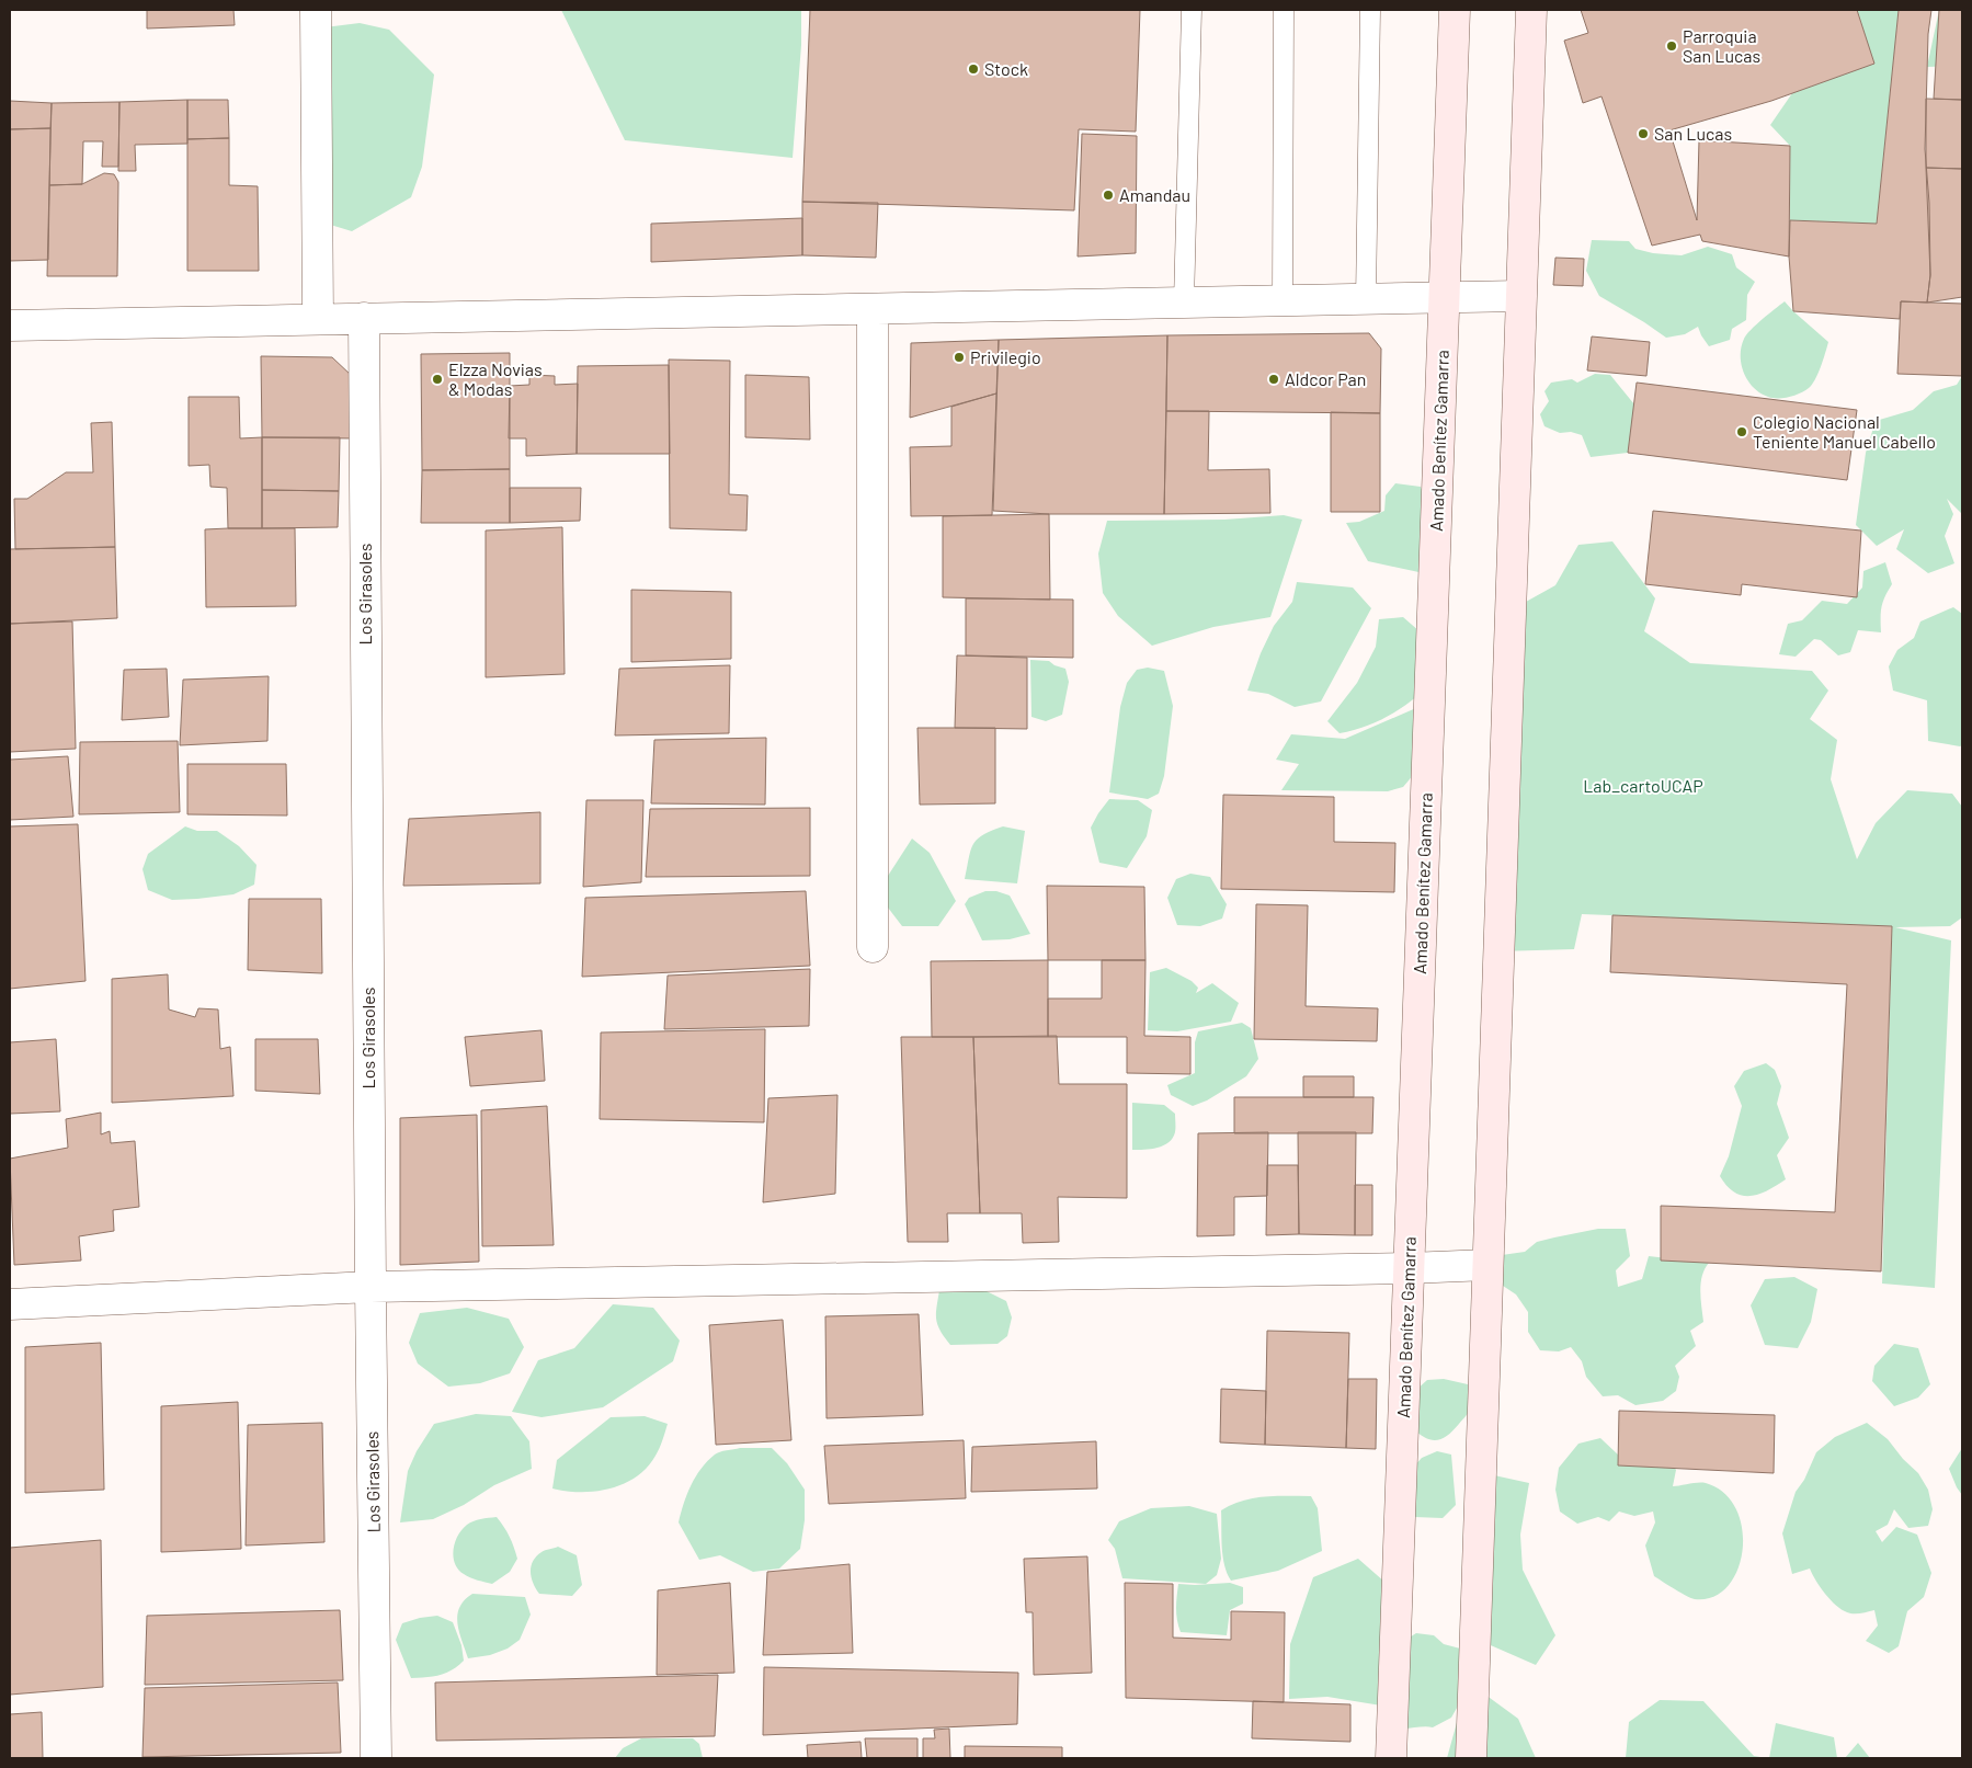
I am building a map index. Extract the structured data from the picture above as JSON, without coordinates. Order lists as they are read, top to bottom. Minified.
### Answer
{"streets":{"main road":["Amado Benítez Gamarra"],"street":["Los Girasoles"]},"parks":["Lab_cartoUCAP"],"places":["Parroquia San Lucas","Stock","San Lucas","Amandau","Privilegio","Elzza Novias & Modas","Aldcor Pan","Colegio Nacional Teniente Manuel Cabello"]}
